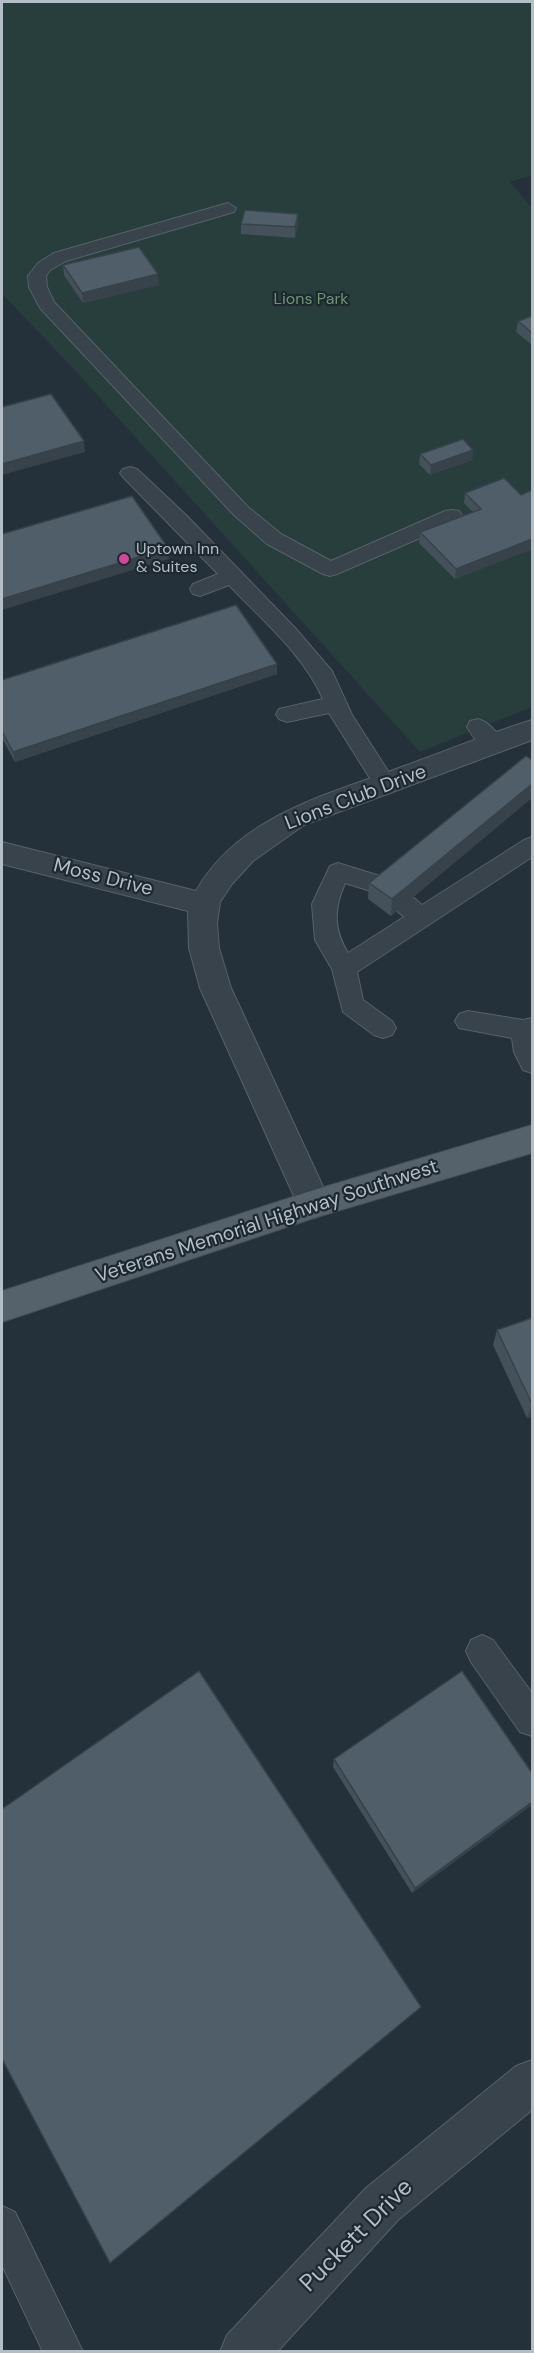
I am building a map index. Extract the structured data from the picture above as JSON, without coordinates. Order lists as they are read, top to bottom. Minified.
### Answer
{"streets":{"main road":["Veterans Memorial Highway Southwest"],"street":["Lions Club Drive","Moss Drive","Puckett Drive"]},"crossings":[["Lions Club Drive","Moss Drive"]],"parks":["Lions Park"],"places":["Uptown Inn & Suites"]}
